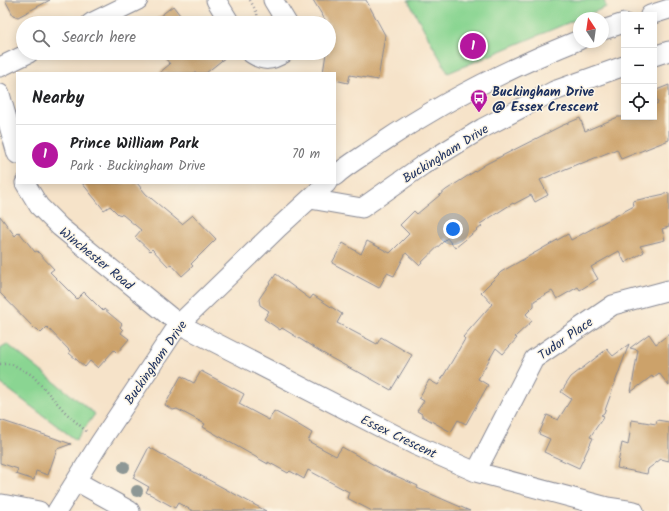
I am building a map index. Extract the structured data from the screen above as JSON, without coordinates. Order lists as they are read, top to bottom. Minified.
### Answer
{"streets":{"street":["Buckingham Drive","Winchester Road","Tudor Place","Essex Crescent"]},"crossings":[["Buckingham Drive","Winchester Road"],["Buckingham Drive","Essex Crescent"],["Winchester Road","Essex Crescent"],["Tudor Place","Essex Crescent"]],"places":{"bus stop":["Buckingham Drive @ Essex Crescent"]},"north":"top","page":{"map_buttons":["+","−"],"search":"Search here","pins":"1","heading":"Nearby","list":[{"mark":"1","name":"Prince William Park","note":"Park · Buckingham Drive","value":"70 m"}]}}
